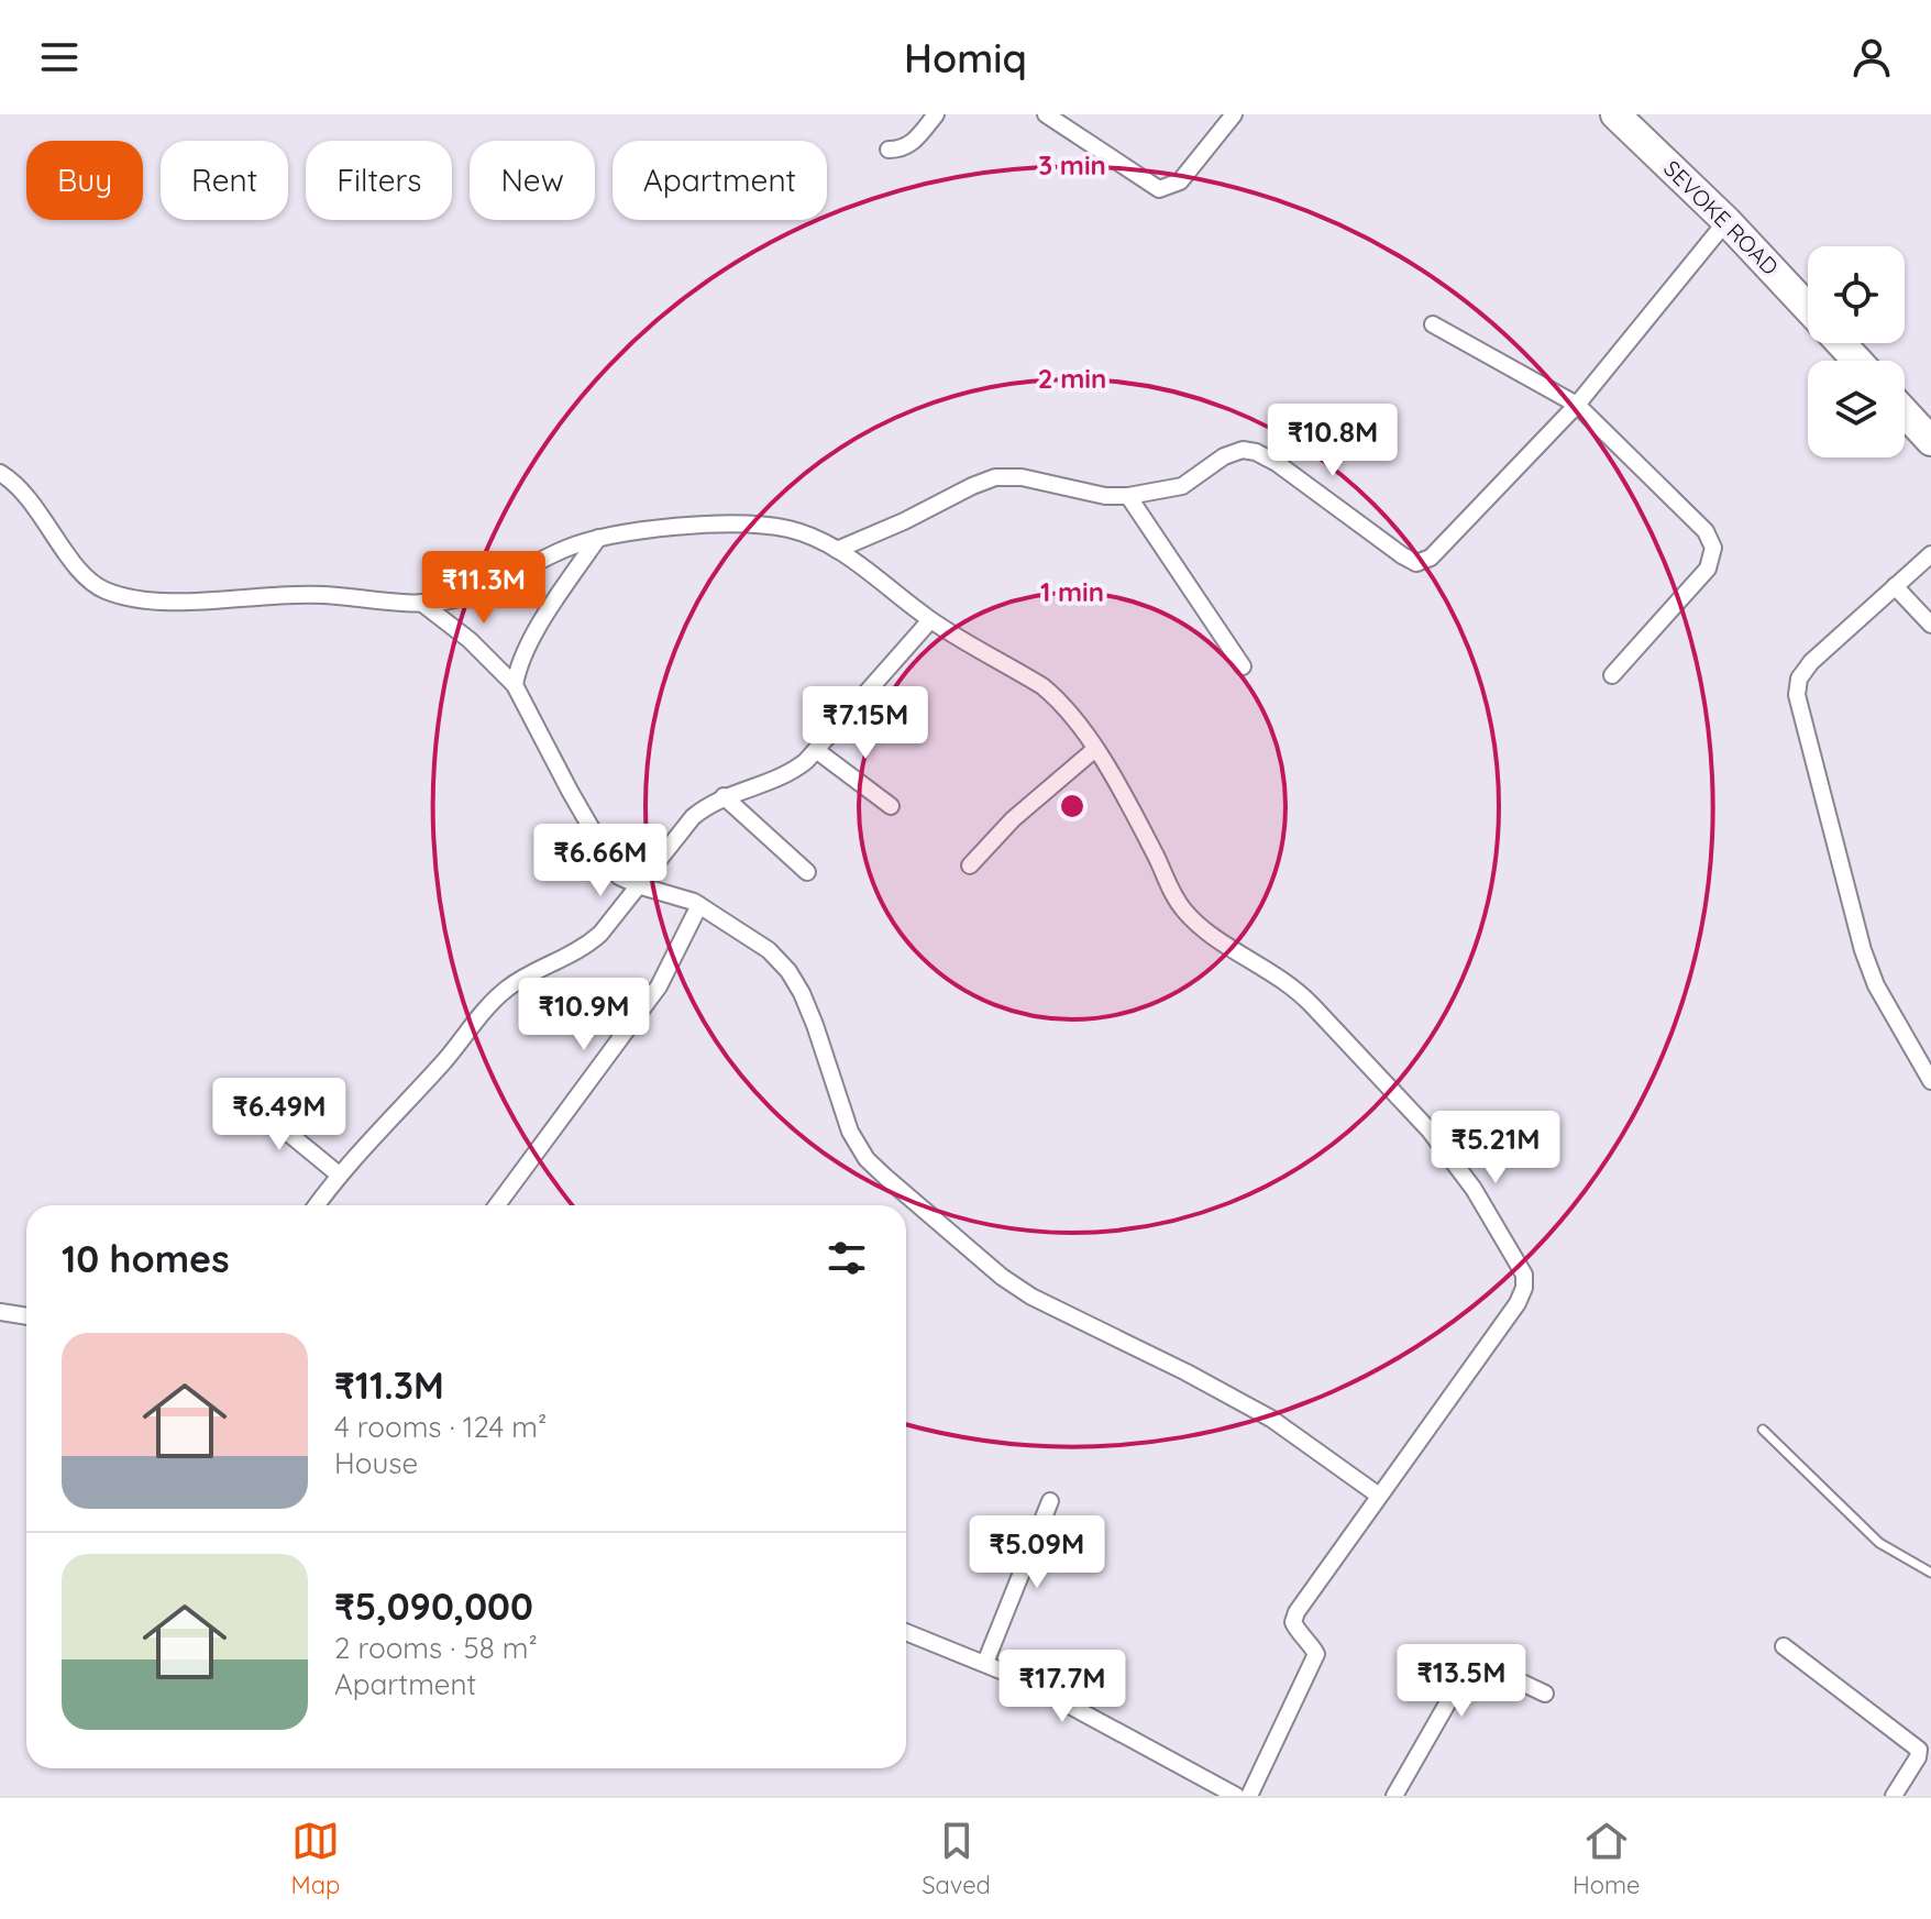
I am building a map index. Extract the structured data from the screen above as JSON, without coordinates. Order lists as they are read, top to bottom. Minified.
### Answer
{"streets":{"highway":["SEVOKE ROAD"]},"page":{"header":"Homiq","chip":["Buy","Rent","Filters","New","Apartment"],"price":["₹10.8M","₹11.3M","₹7.15M","₹6.66M","₹10.9M","₹6.49M","₹5.21M","₹5.09M","₹13.5M","₹17.7M"],"heading":"10 homes","list":[{"name":"₹11.3M","note":"4 rooms · 124 m² · House"},{"name":"₹5,090,000","note":"2 rooms · 58 m² · Apartment"}],"tabs":["Map","Saved","Home"]},"rings":["3 min","2 min","1 min"]}
